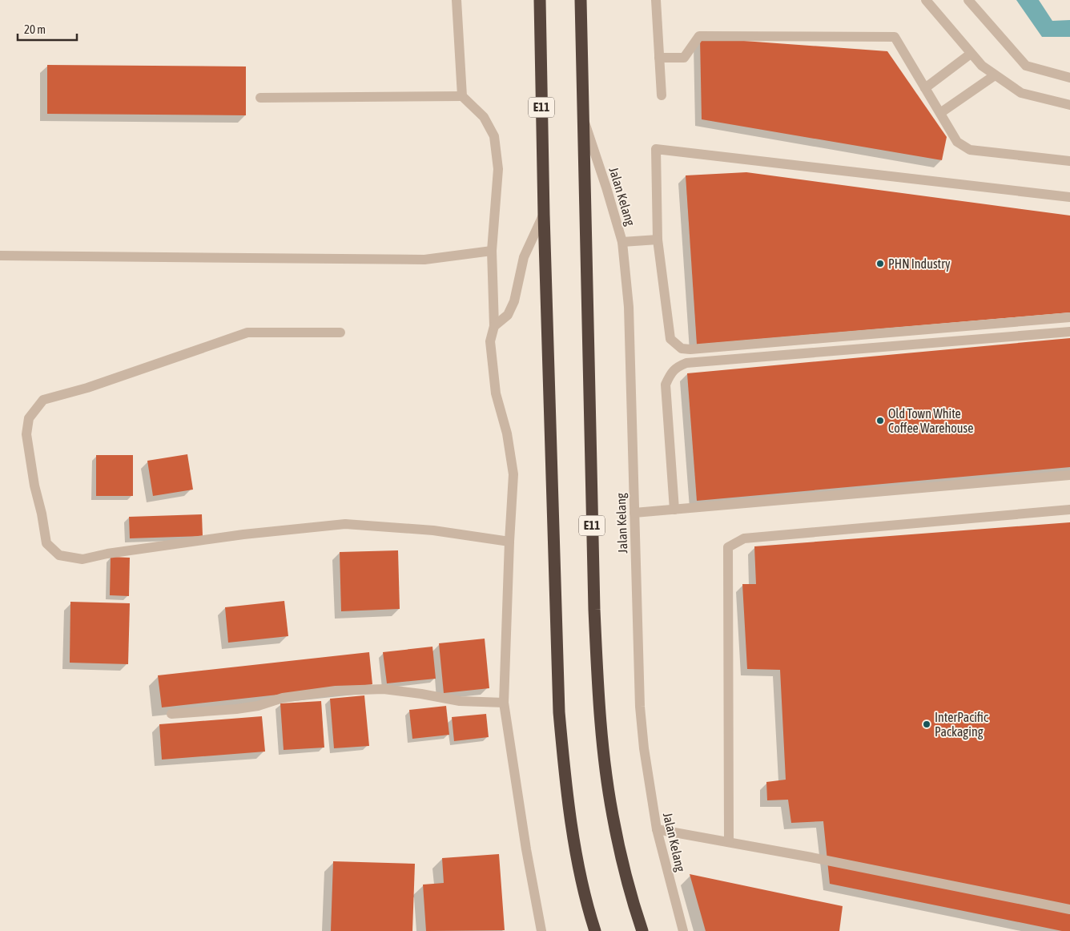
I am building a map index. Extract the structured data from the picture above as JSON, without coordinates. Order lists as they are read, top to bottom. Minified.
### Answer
{"streets":{"highway":["E11"],"street":["Jalan Kelang"]},"crossings":[["E11","Jalan Kelang"]],"places":["PHN Industry","Old Town White Coffee Warehouse","InterPacific Packaging"],"scale_bar":"20 m"}
